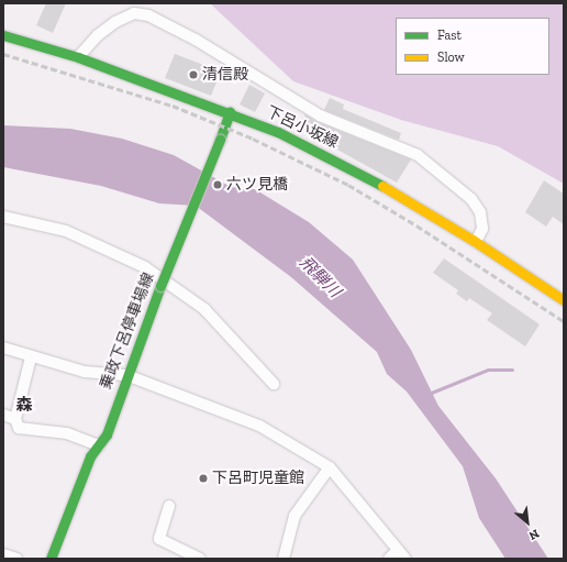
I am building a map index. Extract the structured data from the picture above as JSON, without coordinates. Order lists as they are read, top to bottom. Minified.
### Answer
{"streets":{"main road":["下呂小坂線","乗政下呂停車場線"]},"crossings":[["下呂小坂線","乗政下呂停車場線"]],"districts":["森"],"water":["飛騨川"],"places":["清信殿","六ツ見橋","下呂町児童館"],"legend":["Fast","Slow"],"north":"bottom right"}
